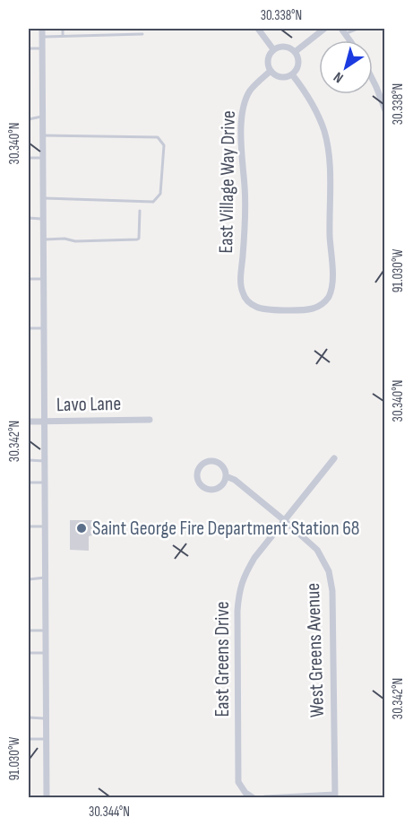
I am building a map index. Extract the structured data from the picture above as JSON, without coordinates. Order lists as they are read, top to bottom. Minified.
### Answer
{"streets":{"street":["East Village Way Drive","Lavo Lane","West Greens Avenue","East Greens Drive"]},"crossings":[["West Greens Avenue","East Greens Drive"]],"places":["Saint George Fire Department Station 68"],"north":"bottom left","coordinates":["30.338°N","30.340°N","91.030°W","30.342°N","30.344°N"]}
